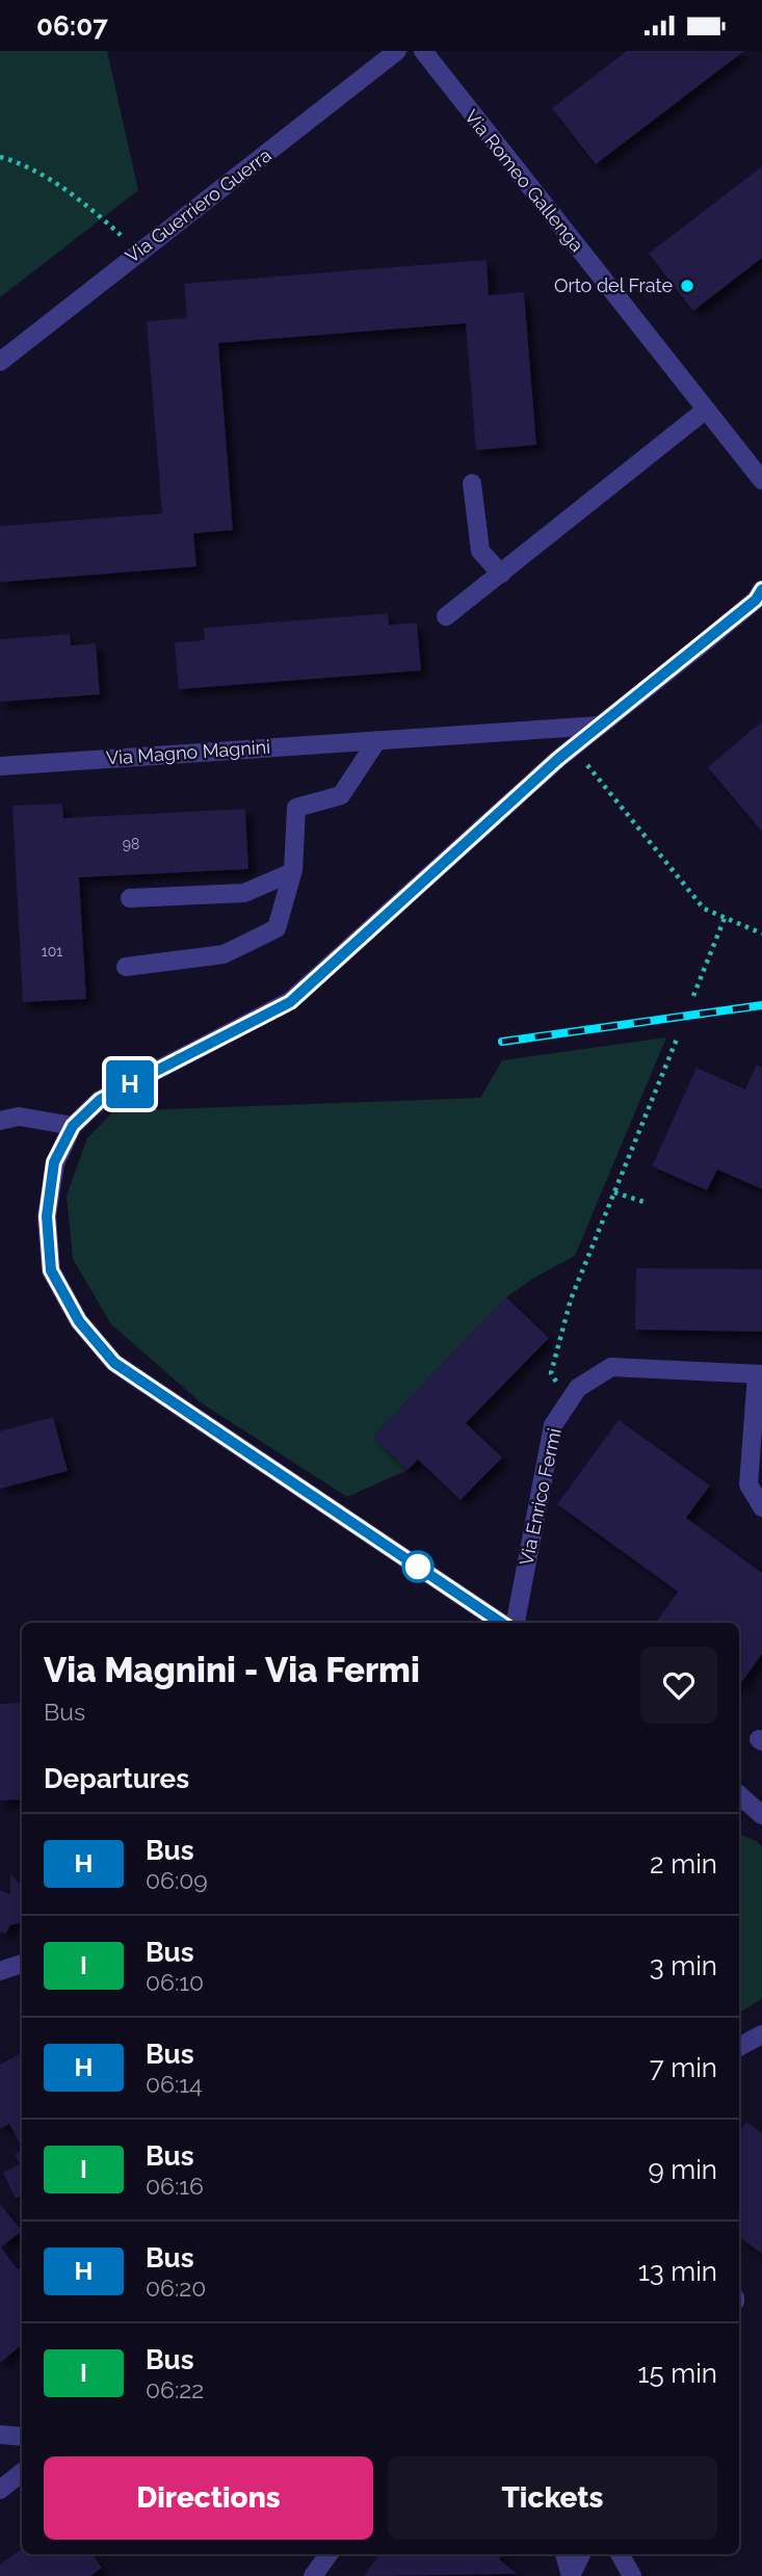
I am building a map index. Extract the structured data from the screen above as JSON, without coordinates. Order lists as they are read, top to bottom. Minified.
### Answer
{"streets":{"street":["Via Romeo Gallenga","Via Guerriero Guerra","Via Magno Magnini","Via Enrico Fermi"]},"places":["Orto del Frate"],"lines":["bus line H"],"house_numbers":["98","101"],"page":{"status":"06:07","on_map":"H","heading":[["Via Magnini - Via Fermi","Bus"],"Departures"],"list":[{"mark":"H","name":"Bus","note":"06:09","value":"2 min"},{"mark":"I","name":"Bus","note":"06:10","value":"3 min"},{"mark":"H","name":"Bus","note":"06:14","value":"7 min"},{"mark":"I","name":"Bus","note":"06:16","value":"9 min"},{"mark":"H","name":"Bus","note":"06:20","value":"13 min"},{"mark":"I","name":"Bus","note":"06:22","value":"15 min"}],"buttons":["Directions","Tickets"]}}
